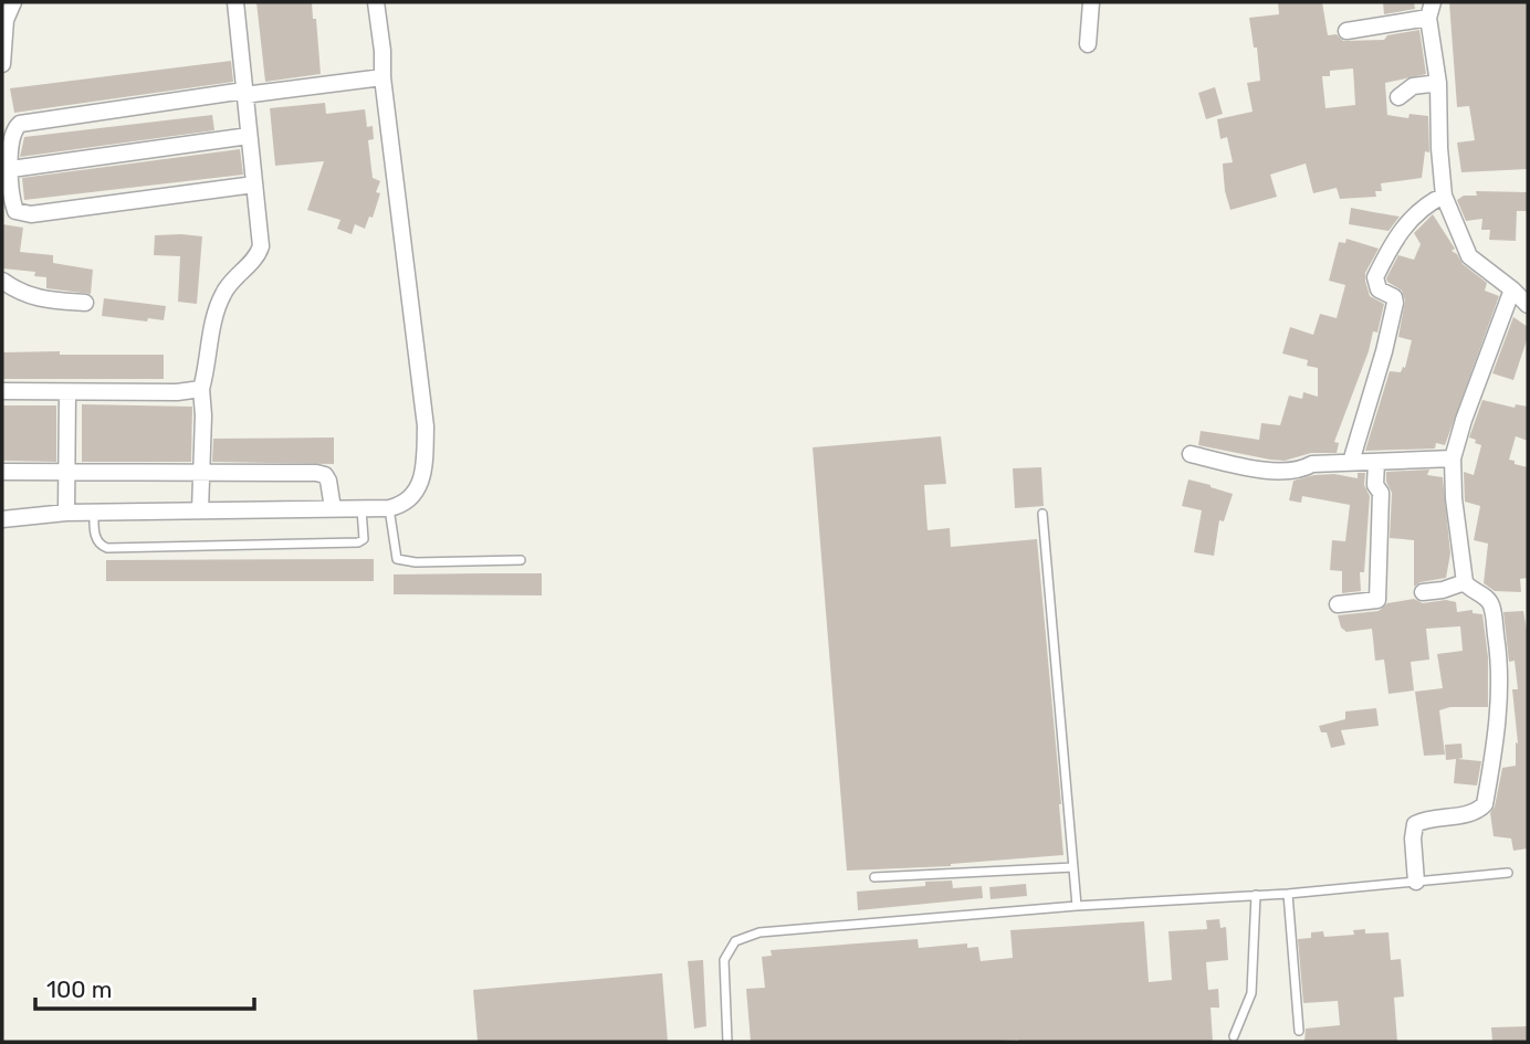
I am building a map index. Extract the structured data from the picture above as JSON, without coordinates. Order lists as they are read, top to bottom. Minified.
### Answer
{"scale_bar":"100 m"}
